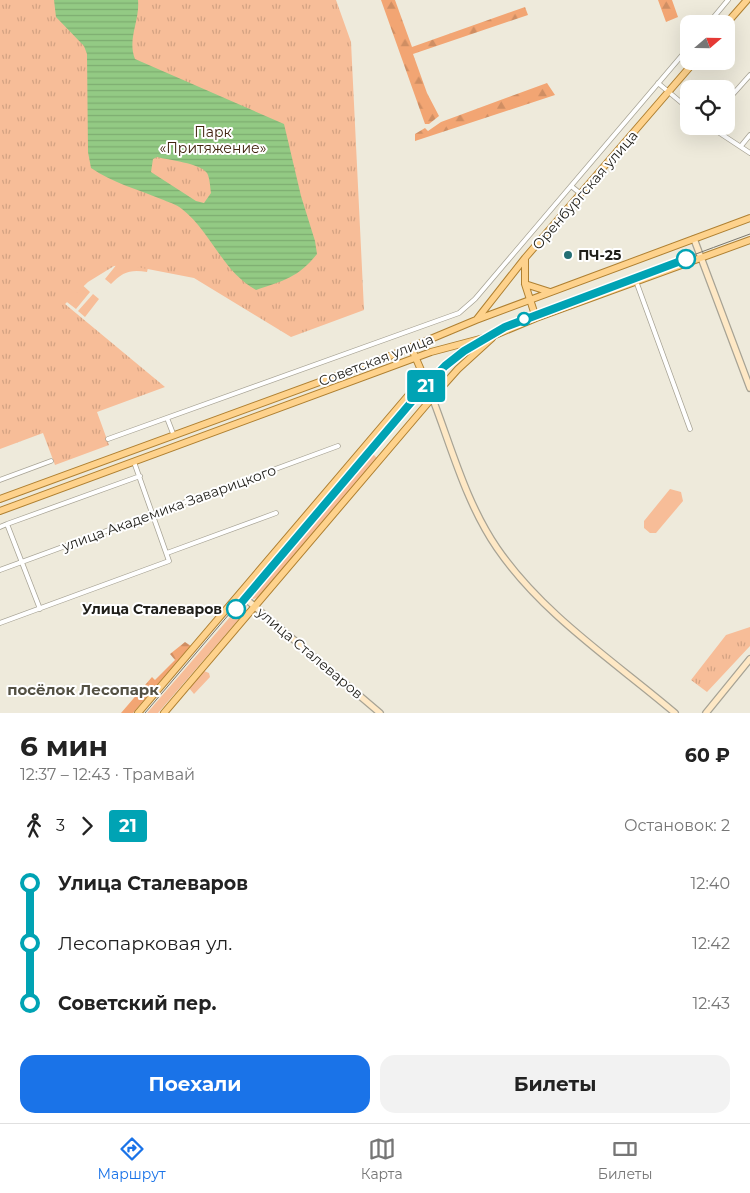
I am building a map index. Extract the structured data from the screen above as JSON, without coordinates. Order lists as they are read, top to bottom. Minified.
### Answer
{"streets":{"main road":["Оренбургская улица","Советская улица","улица Сталеваров"],"street":["улица Академика Заварицкого"]},"crossings":[["Оренбургская улица","Советская улица"],["Советская улица","улица Сталеваров"]],"districts":["посёлок Лесопарк"],"parks":["Парк «Притяжение»"],"places":["ПЧ-25","Улица Сталеваров"],"lines":["tram line 21"],"north":"right","page":{"on_map":"21","heading":["6 мин","12:37 – 12:43 · Трамвай","60 ₽"],"legs":["3","21","Остановок: 2"],"list":[{"name":"Улица Сталеваров","value":"12:40"},{"name":"Лесопарковая ул.","value":"12:42"},{"name":"Советский пер.","value":"12:43"}],"buttons":["Поехали","Билеты"],"tabs":["Маршрут","Карта","Билеты"]}}
